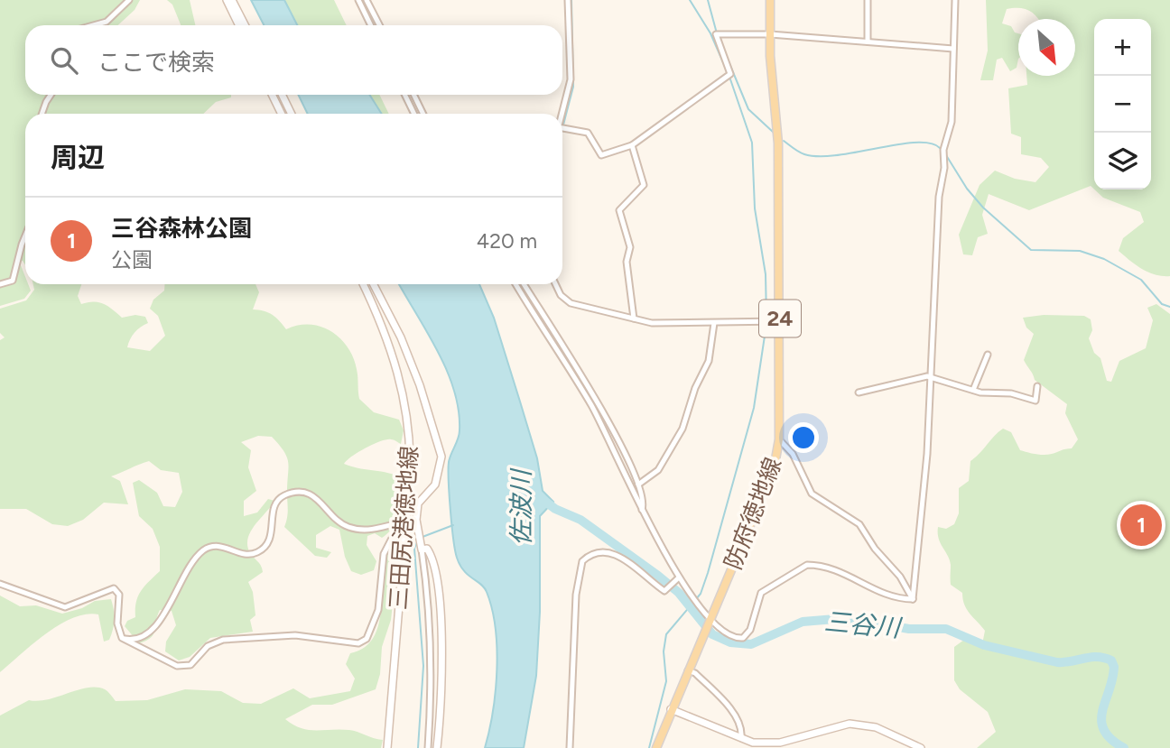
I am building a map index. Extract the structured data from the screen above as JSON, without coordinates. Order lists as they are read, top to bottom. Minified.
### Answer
{"streets":{"main road":["24","防府徳地線","三田尻港徳地線"]},"water":["佐波川","三谷川"],"north":"bottom right","page":{"map_buttons":["+","−"],"search":"ここで検索","heading":"周辺","list":[{"mark":"1","name":"三谷森林公園","note":"公園","value":"420 m"}],"pins":"1"}}
